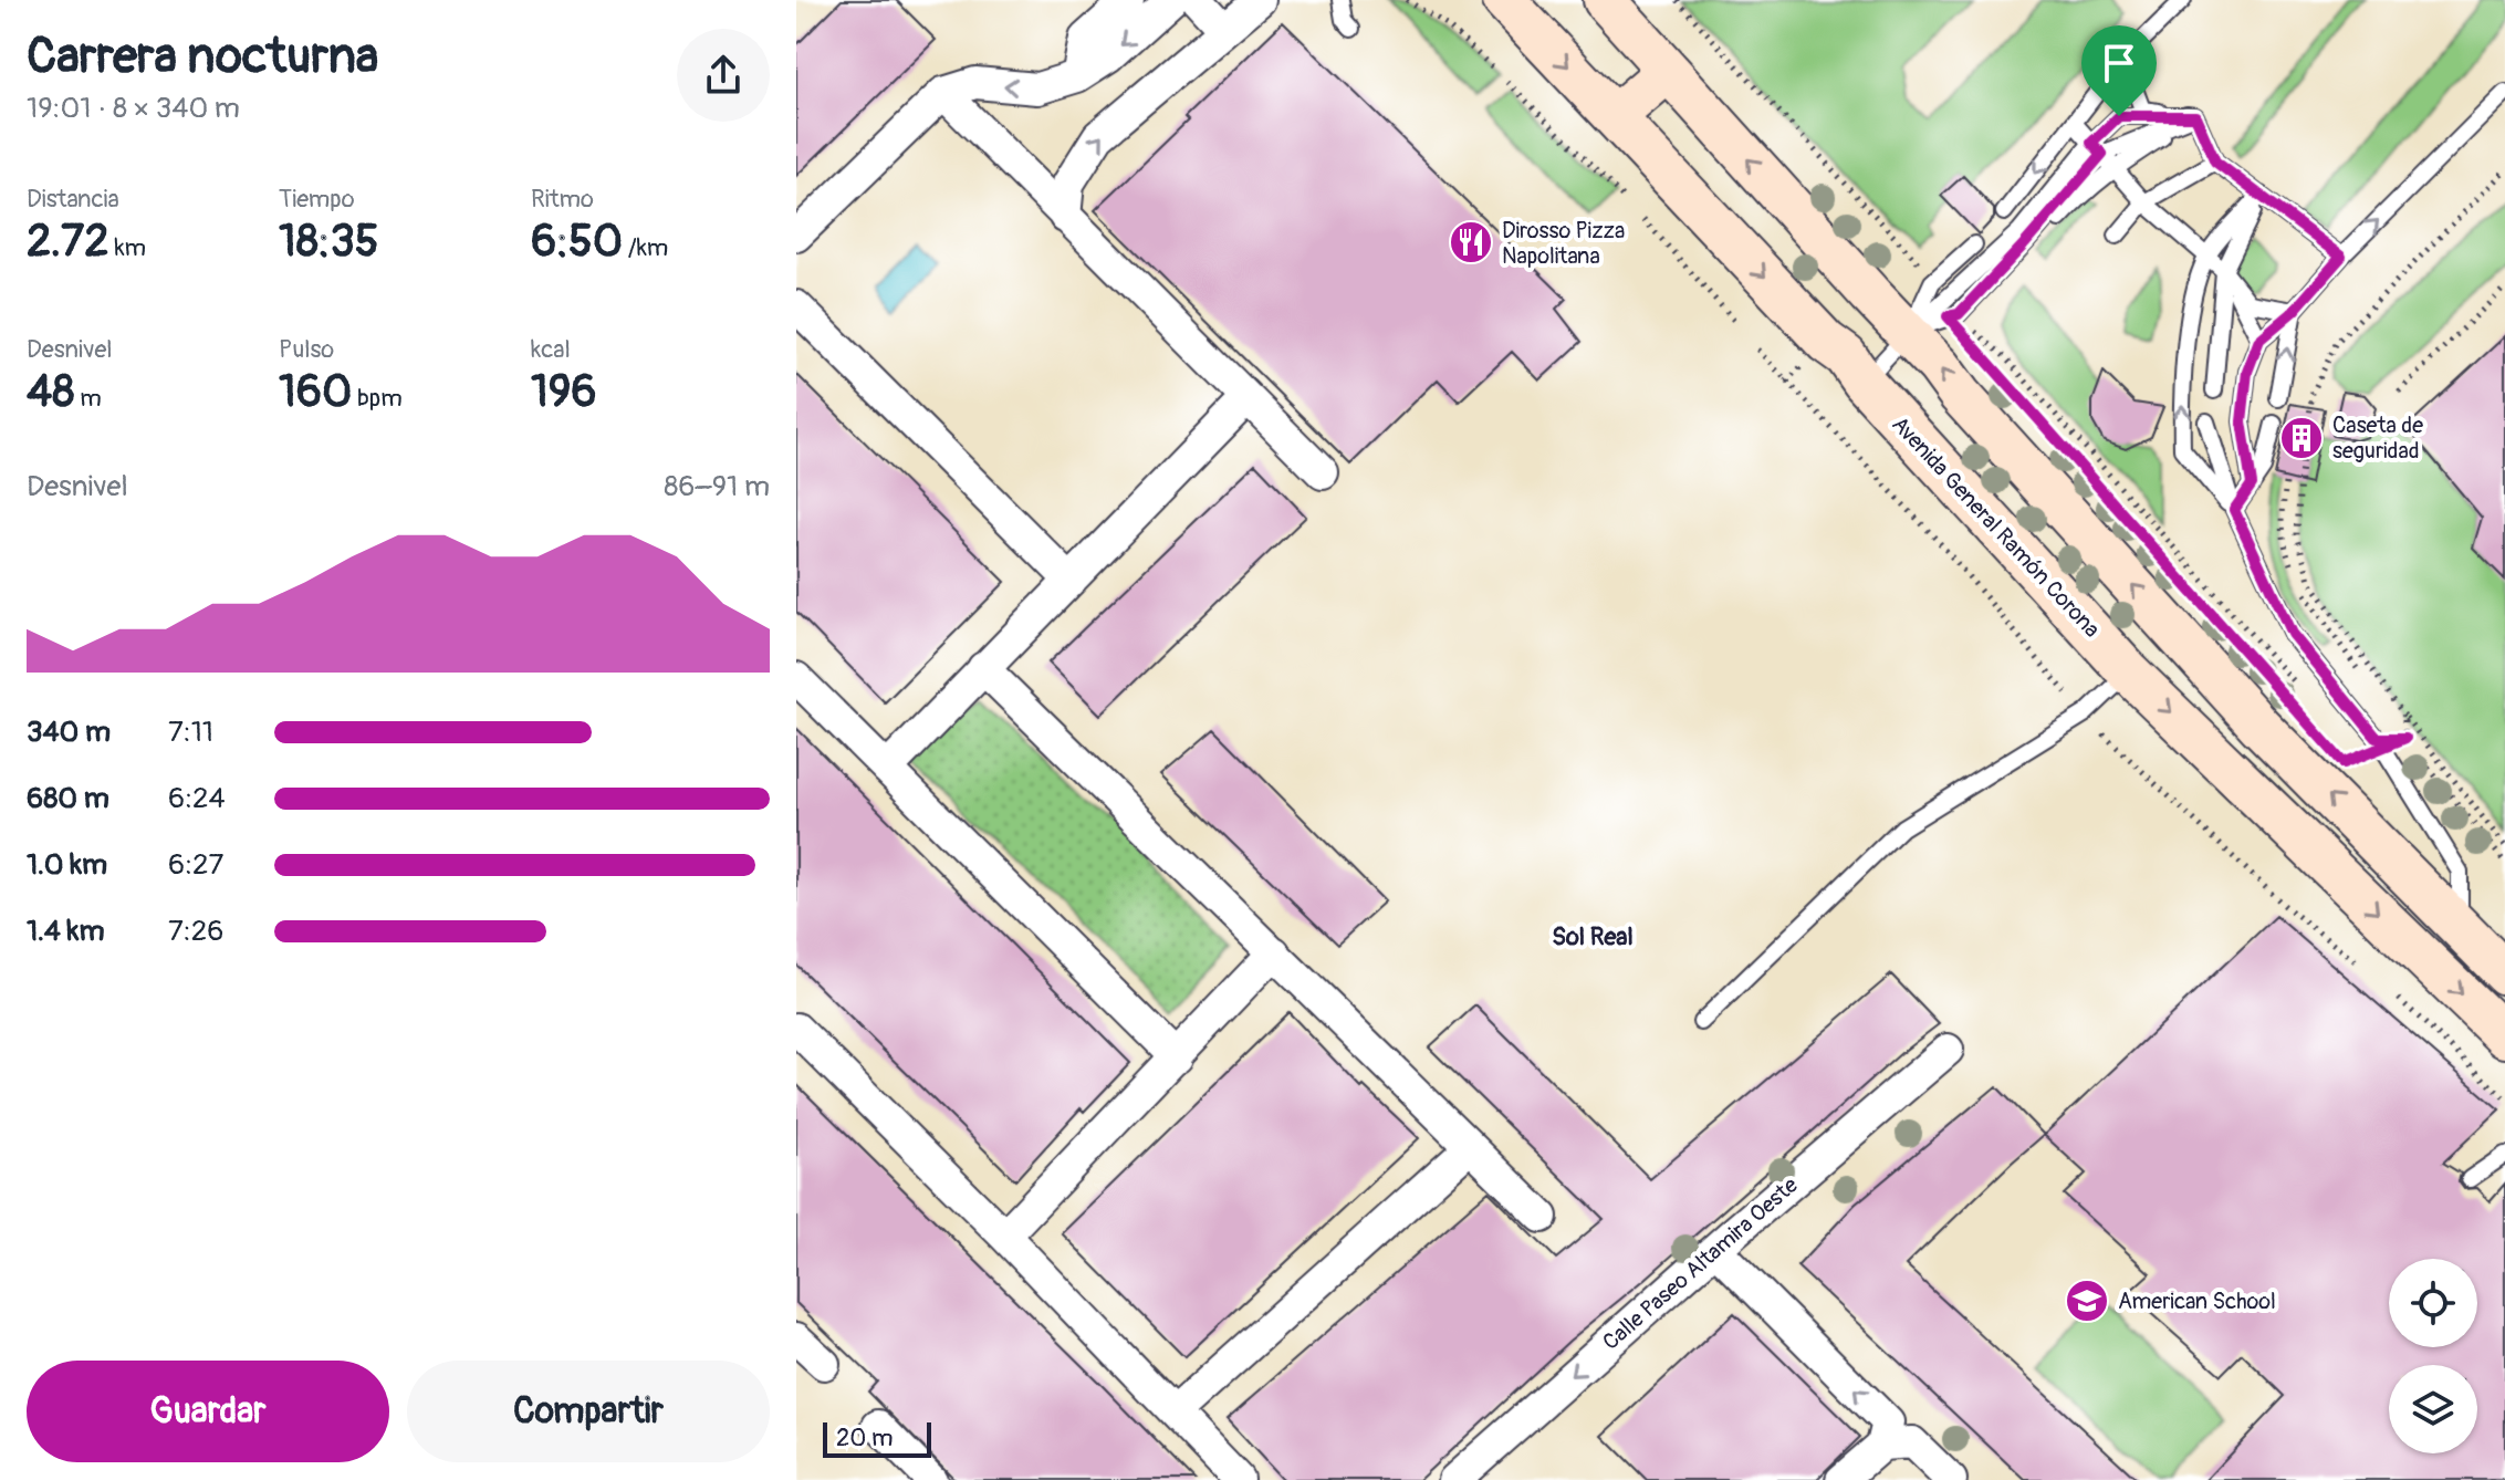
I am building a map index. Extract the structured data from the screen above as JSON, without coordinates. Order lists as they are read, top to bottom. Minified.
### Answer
{"streets":{"main road":["Avenida General Ramón Corona"],"street":["Calle Paseo Altamira Oeste"]},"districts":["Sol Real"],"places":{"restaurant":["Dirosso Pizza Napolitana"],"building":["Caseta de seguridad"],"school or university":["American School"]},"scale_bar":"20 m","page":{"heading":["Carrera nocturna","19:01 · 8 × 340 m"],"stats":[["Distancia","2.72 km"],["Tiempo","18:35"],["Ritmo","6:50 /km"],["Desnivel","48 m"],["Pulso","160 bpm"],["kcal","196"]],"chart":["Desnivel","86–91 m"],"list":[{"name":"340 m","note":"7:11"},{"name":"680 m","note":"6:24"},{"name":"1.0 km","note":"6:27"},{"name":"1.4 km","note":"7:26"}],"buttons":["Guardar","Compartir"],"scale":"20 m"}}
